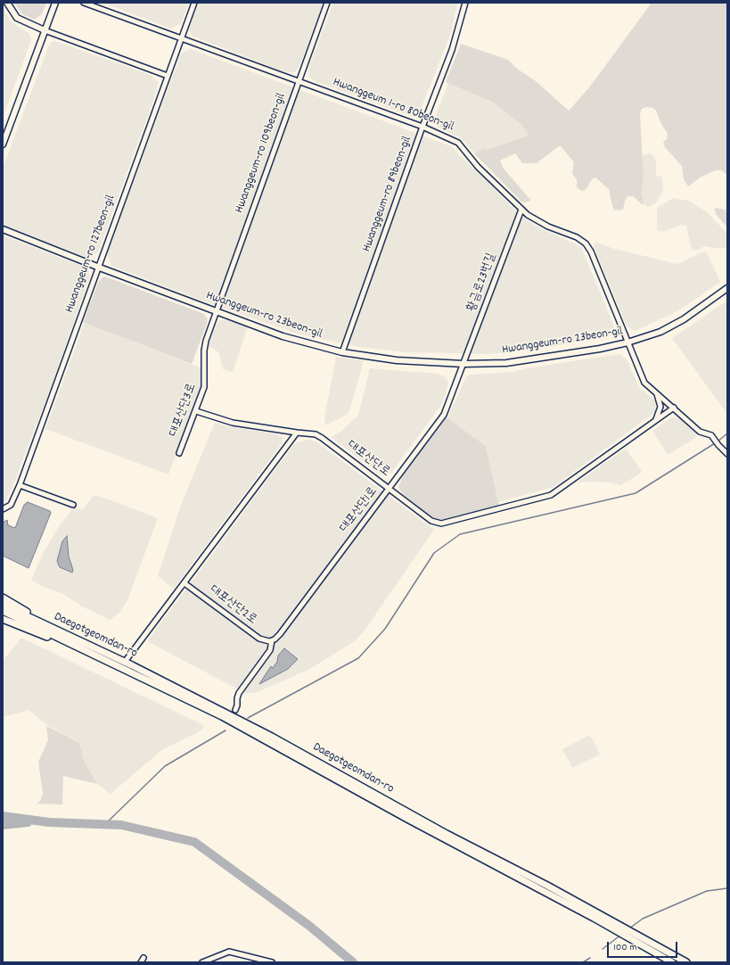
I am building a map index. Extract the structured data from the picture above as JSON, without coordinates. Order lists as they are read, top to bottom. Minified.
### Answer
{"streets":{"main road":["Daegotgeomdan-ro"],"street":["Hwanggeum 1-ro 80beon-gil","Hwanggeum-ro 109beon-gil","Hwanggeum-ro 89beon-gil","Hwanggeum-ro 127beon-gil","황금로23번길","Hwanggeum-ro 23beon-gil","대포산단3로","대포산단로","대포산단1로","대포산단2로"]},"crossings":[["Hwanggeum 1-ro 80beon-gil","Hwanggeum-ro 109beon-gil"],["Hwanggeum 1-ro 80beon-gil","Hwanggeum-ro 89beon-gil"],["Hwanggeum 1-ro 80beon-gil","Hwanggeum-ro 127beon-gil"],["Hwanggeum 1-ro 80beon-gil","황금로23번길"],["Hwanggeum 1-ro 80beon-gil","Hwanggeum-ro 23beon-gil"],["Hwanggeum 1-ro 80beon-gil","대포산단로"],["Hwanggeum-ro 109beon-gil","Hwanggeum-ro 23beon-gil"],["Hwanggeum-ro 109beon-gil","대포산단3로"],["Hwanggeum-ro 89beon-gil","Hwanggeum-ro 23beon-gil"],["Hwanggeum-ro 127beon-gil","Hwanggeum-ro 23beon-gil"],["황금로23번길","Hwanggeum-ro 23beon-gil"],["황금로23번길","대포산단1로"],["Hwanggeum-ro 23beon-gil","대포산단3로"],["Hwanggeum-ro 23beon-gil","대포산단1로"],["대포산단3로","대포산단로"],["대포산단로","대포산단1로"],["대포산단1로","대포산단2로"]],"scale_bar":"100 m"}
